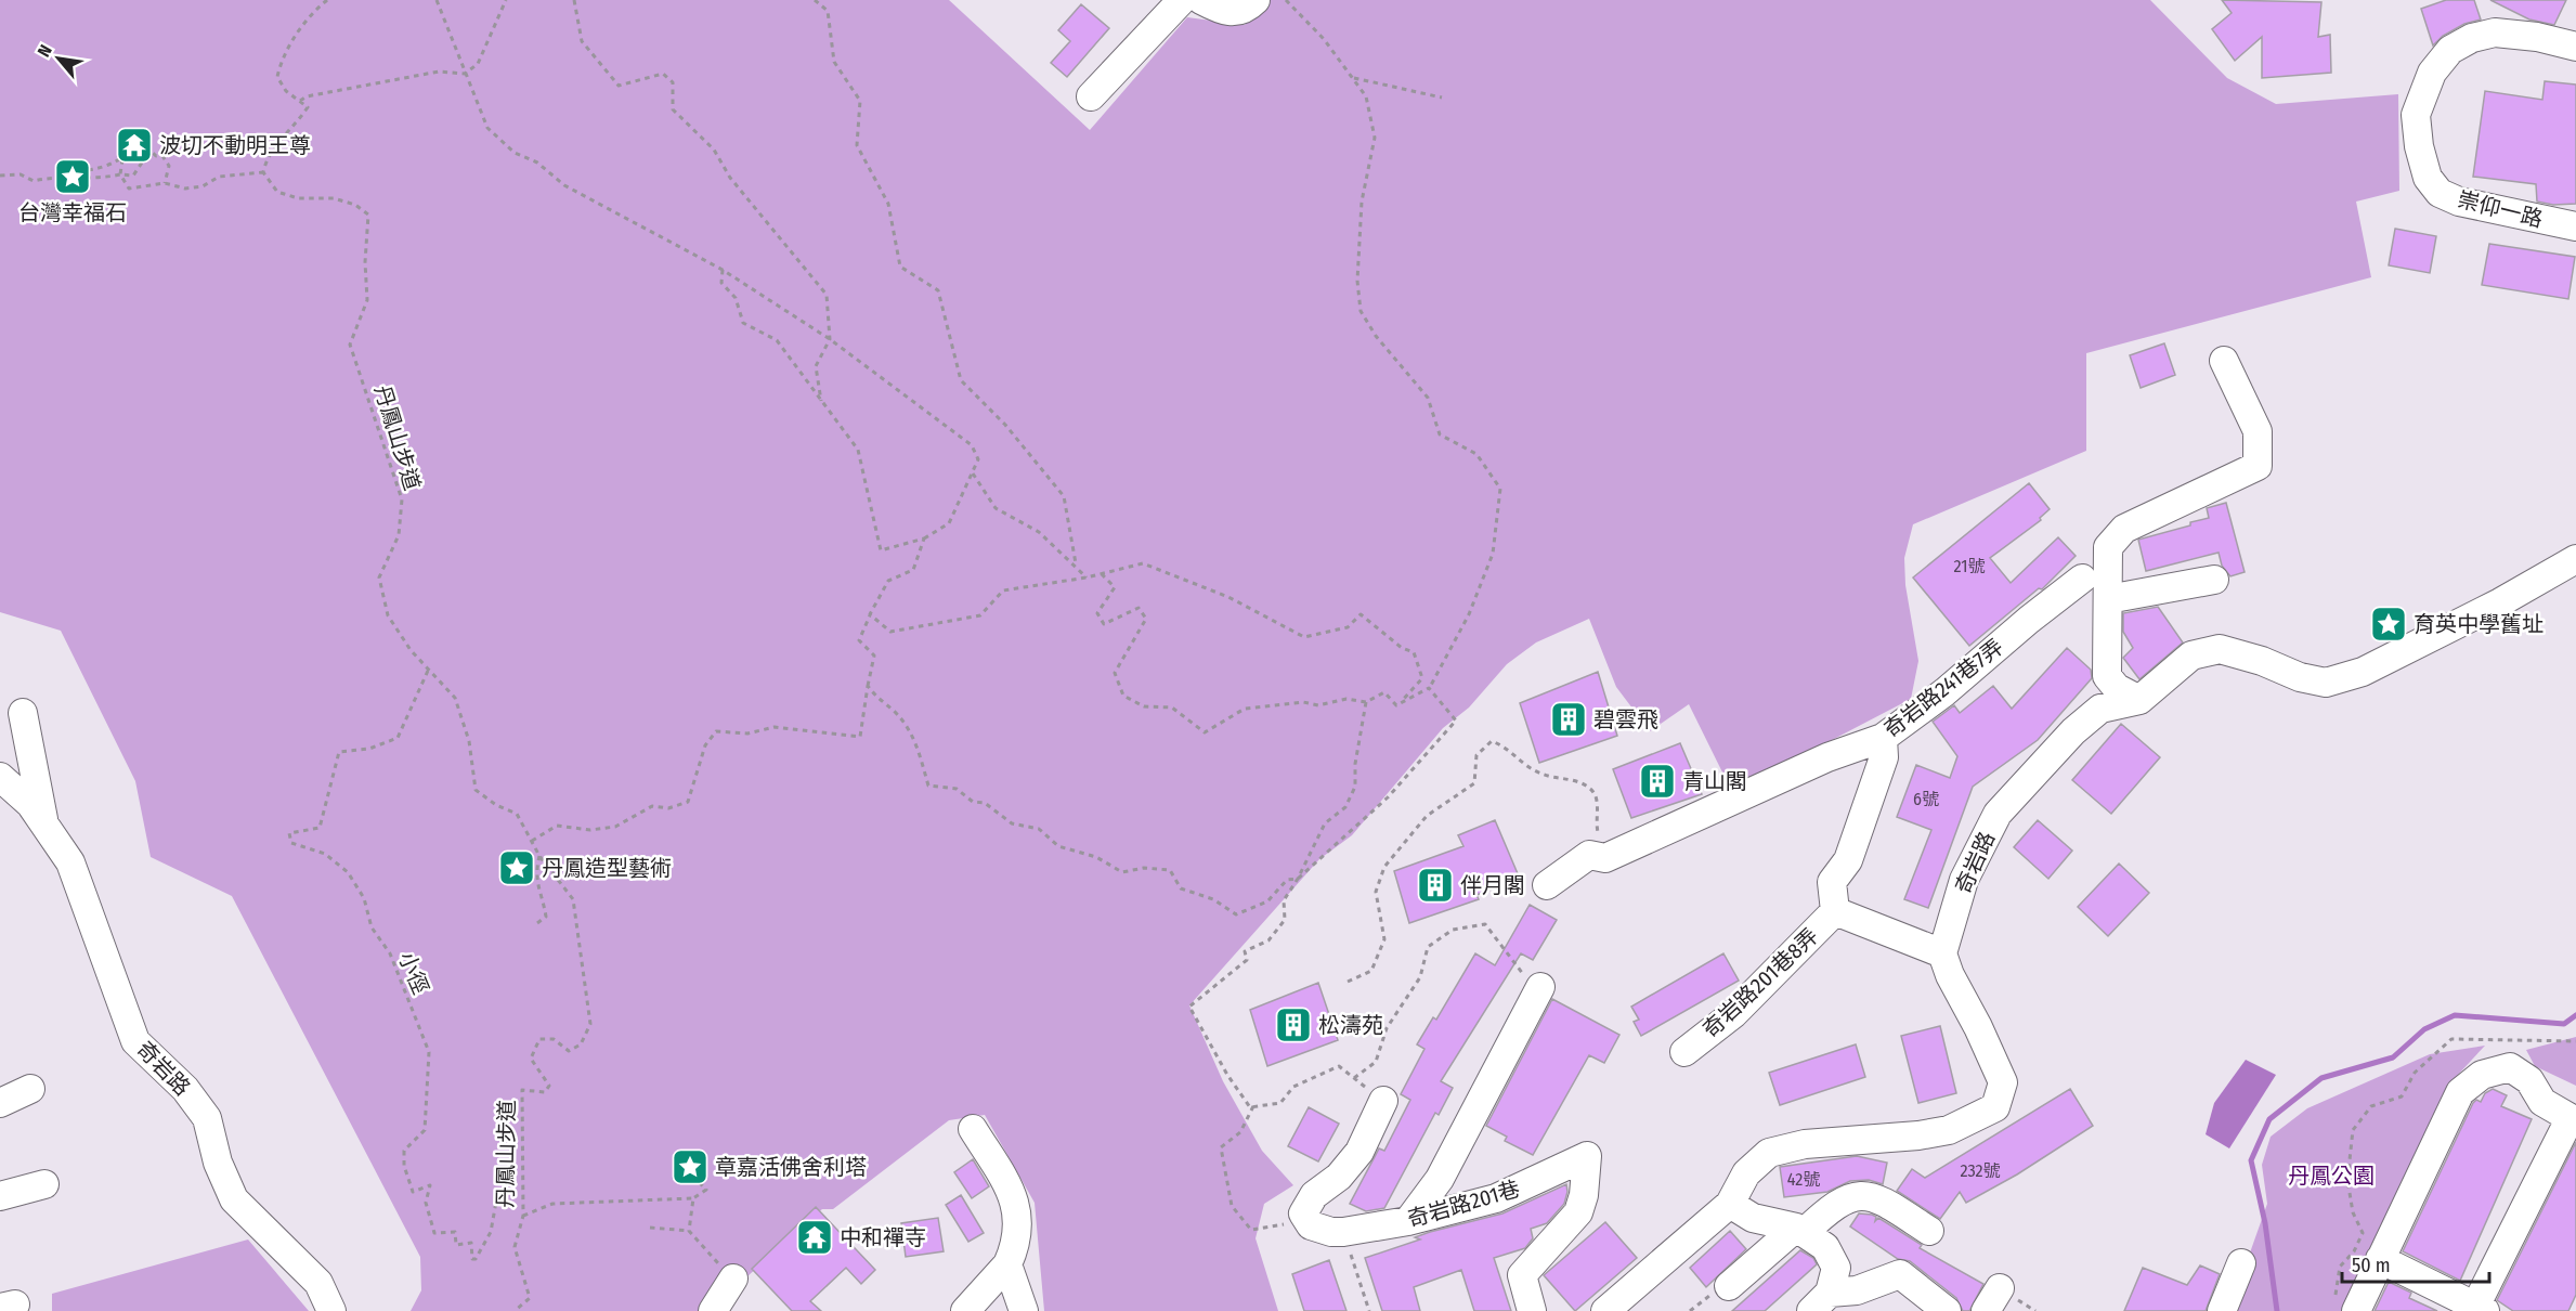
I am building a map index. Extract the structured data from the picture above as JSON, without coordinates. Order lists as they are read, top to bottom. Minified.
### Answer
{"streets":{"street":["崇仰一路","奇岩路241巷7弄","奇岩路","奇岩路201巷8弄","奇岩路201巷"],"path":["丹鳳山步道","小徑"]},"crossings":[["丹鳳山步道","小徑"]],"parks":["丹鳳公園"],"places":{"temple":["波切不動明王尊","中和禪寺"],"place":["台灣幸福石","育英中學舊址","丹鳳造型藝術","章嘉活佛舍利塔"],"building":["碧雲飛","青山閣","伴月閣","松濤苑"]},"house_numbers":["21號","6號","232號","42號"],"scale_bar":"50 m","north":"top left"}
